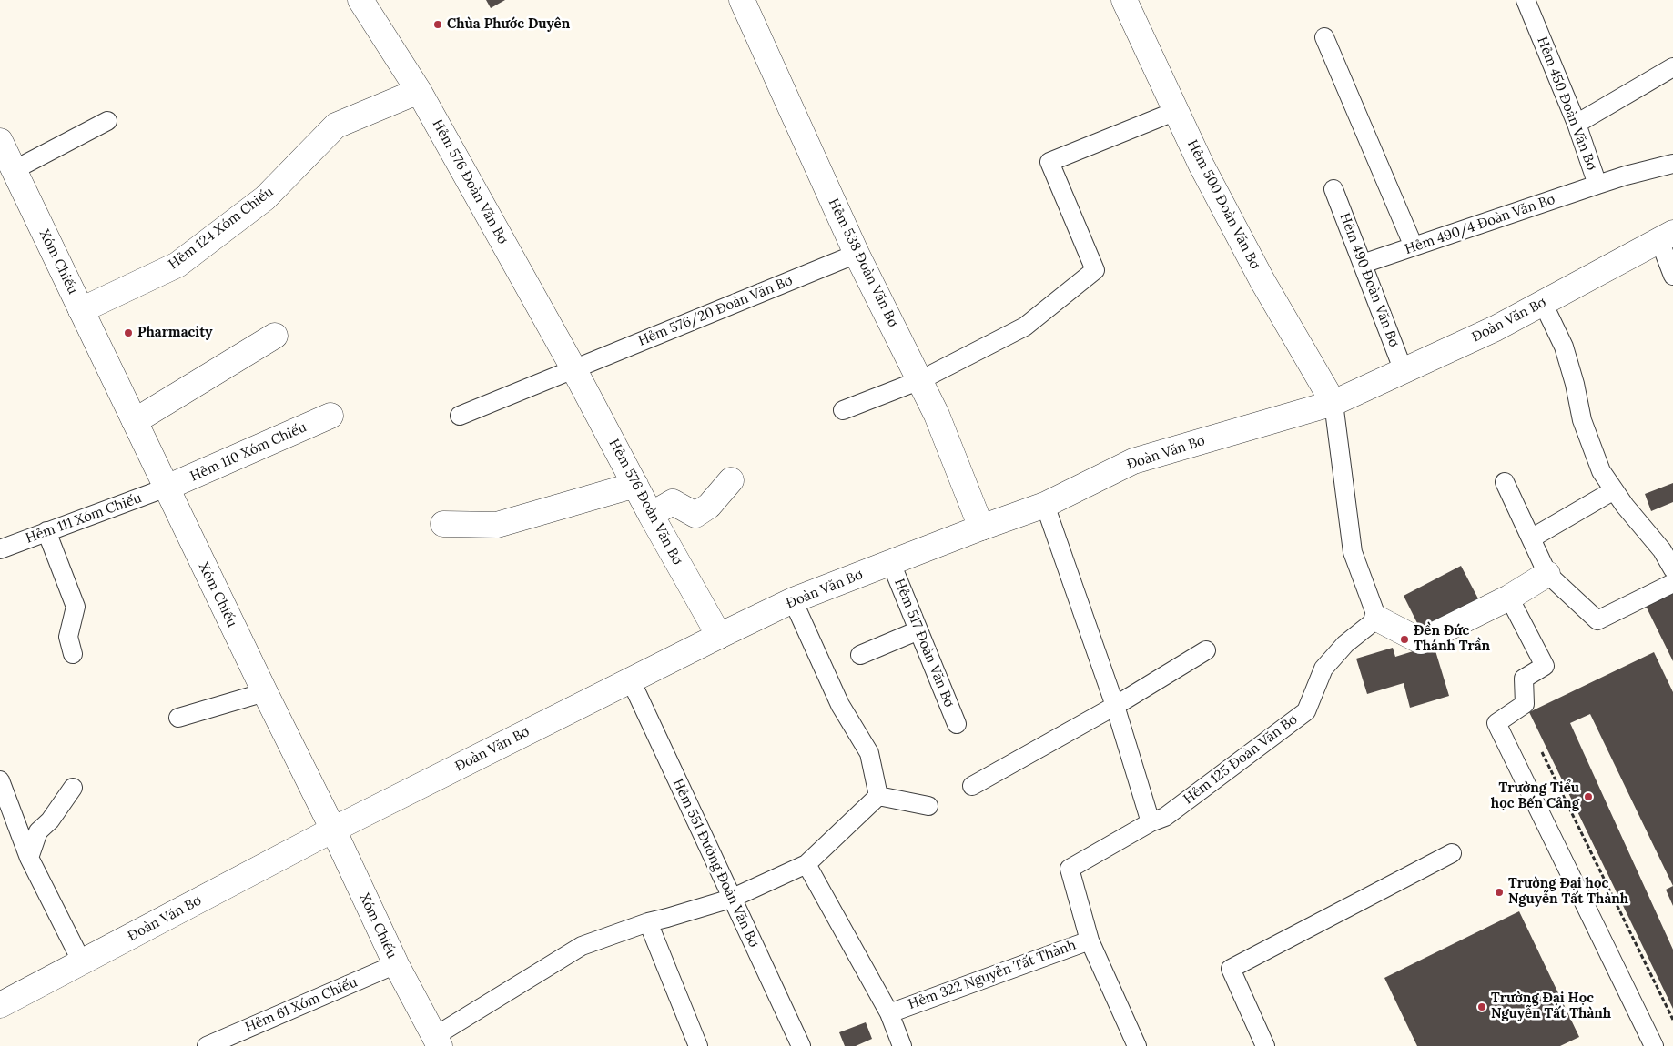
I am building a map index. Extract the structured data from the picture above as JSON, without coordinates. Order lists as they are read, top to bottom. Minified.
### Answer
{"streets":{"street":["Hẻm 576 Đoàn Văn Bơ","Hẻm 500 Đoàn Văn Bơ","Hẻm 124 Xóm Chiếu","Xóm Chiếu","Hẻm 538 Đoàn Văn Bơ","Đoàn Văn Bơ","Hẻm 110 Xóm Chiếu"],"lane":["Hẻm 450 Đoàn Văn Bơ","Hẻm 490/4 Đoàn Văn Bơ","Hẻm 490 Đoàn Văn Bơ","Hẻm 576/20 Đoàn Văn Bơ","Hẻm 111 Xóm Chiếu","Hẻm 517 Đoàn Văn Bơ","Hẻm 125 Đoàn Văn Bơ","Hẻm 551 Đường Đoàn Văn Bơ","Hẻm 322 Nguyễn Tất Thành","Hẻm 61 Xóm Chiếu"]},"crossings":[["Hẻm 450 Đoàn Văn Bơ","Hẻm 490/4 Đoàn Văn Bơ"],["Hẻm 576 Đoàn Văn Bơ","Hẻm 124 Xóm Chiếu"],["Hẻm 576 Đoàn Văn Bơ","Hẻm 576/20 Đoàn Văn Bơ"],["Hẻm 576 Đoàn Văn Bơ","Đoàn Văn Bơ"],["Hẻm 500 Đoàn Văn Bơ","Đoàn Văn Bơ"],["Hẻm 490/4 Đoàn Văn Bơ","Hẻm 490 Đoàn Văn Bơ"],["Hẻm 124 Xóm Chiếu","Xóm Chiếu"],["Xóm Chiếu","Đoàn Văn Bơ"],["Xóm Chiếu","Hẻm 110 Xóm Chiếu"],["Xóm Chiếu","Hẻm 111 Xóm Chiếu"],["Xóm Chiếu","Hẻm 61 Xóm Chiếu"],["Hẻm 538 Đoàn Văn Bơ","Hẻm 576/20 Đoàn Văn Bơ"],["Hẻm 538 Đoàn Văn Bơ","Đoàn Văn Bơ"],["Hẻm 490 Đoàn Văn Bơ","Đoàn Văn Bơ"],["Đoàn Văn Bơ","Hẻm 517 Đoàn Văn Bơ"],["Đoàn Văn Bơ","Hẻm 551 Đường Đoàn Văn Bơ"],["Hẻm 110 Xóm Chiếu","Hẻm 111 Xóm Chiếu"],["Hẻm 125 Đoàn Văn Bơ","Hẻm 322 Nguyễn Tất Thành"]],"places":["Chùa Phước Duyên","Pharmacity","Đền Đức Thánh Trần","Trường Tiểu học Bến Cảng","Trường Đại học Nguyễn Tất Thành","Trường Đại Học Nguyễn Tất Thành"]}
